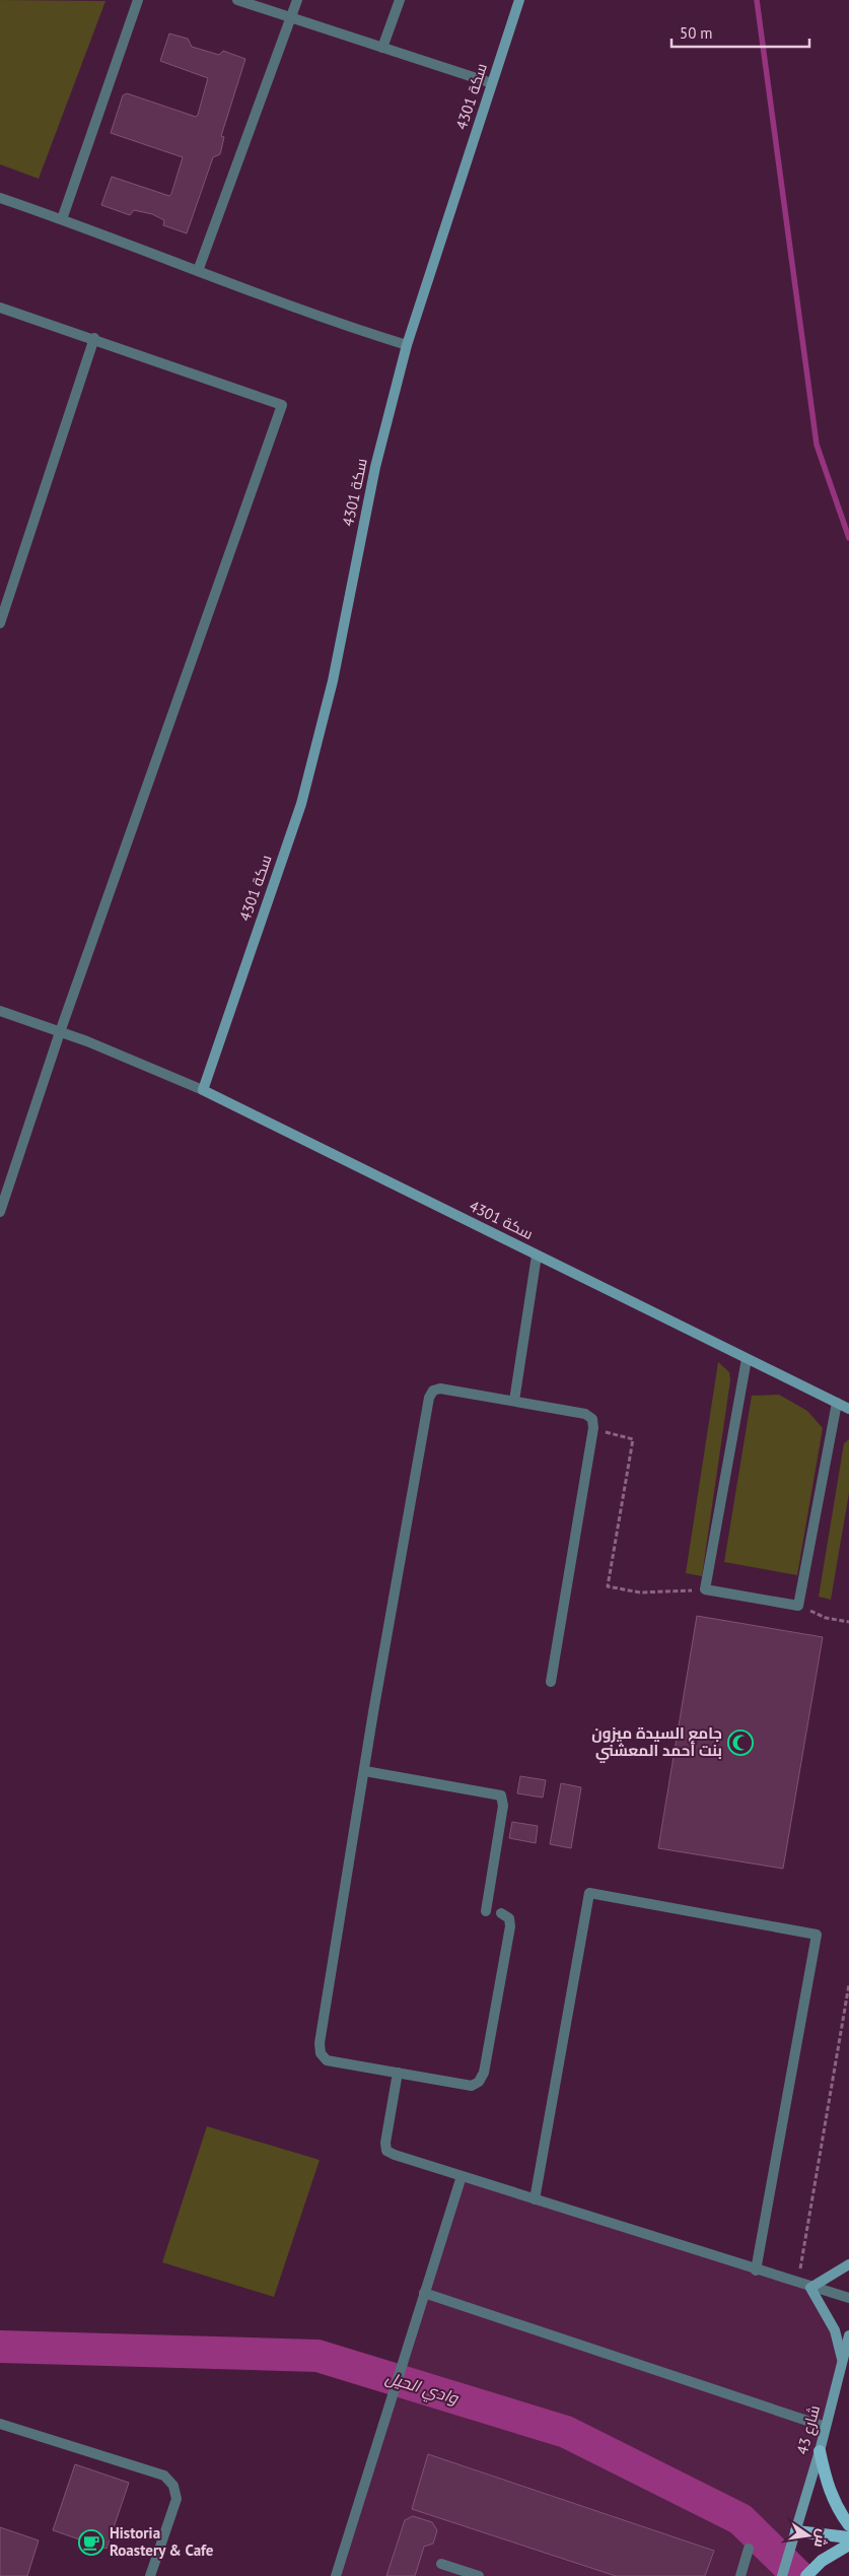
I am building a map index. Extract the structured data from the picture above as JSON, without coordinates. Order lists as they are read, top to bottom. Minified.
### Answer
{"streets":{"street":["سكة 4301","شارع 43"]},"water":["وادي الحيل"],"places":{"mosque":["جامع السيدة ميزون بنت أحمد المعشني"],"cafe":["Historia Roastery & Cafe"]},"scale_bar":"50 m","north":"right"}
